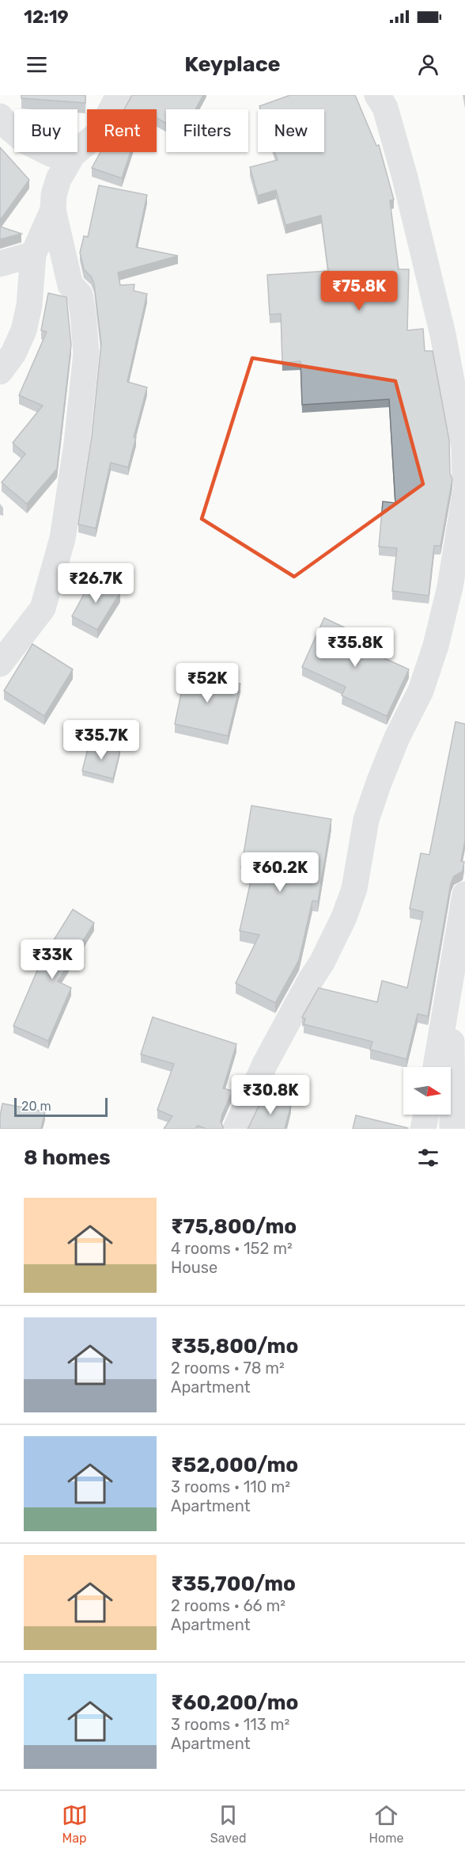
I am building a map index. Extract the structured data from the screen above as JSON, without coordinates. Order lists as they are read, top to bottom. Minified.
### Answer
{"scale_bar":"20 m","north":"right","page":{"status":"12:19","header":"Keyplace","chip":["Buy","Rent","Filters","New"],"price":["₹75.8K","₹26.7K","₹35.8K","₹52K","₹35.7K","₹60.2K","₹33K","₹30.8K"],"scale":"20 m","heading":"8 homes","list":[{"name":"₹75,800/mo","note":"4 rooms · 152 m² · House"},{"name":"₹35,800/mo","note":"2 rooms · 78 m² · Apartment"},{"name":"₹52,000/mo","note":"3 rooms · 110 m² · Apartment"},{"name":"₹35,700/mo","note":"2 rooms · 66 m² · Apartment"},{"name":"₹60,200/mo","note":"3 rooms · 113 m² · Apartment"}],"tabs":["Map","Saved","Home"]}}
